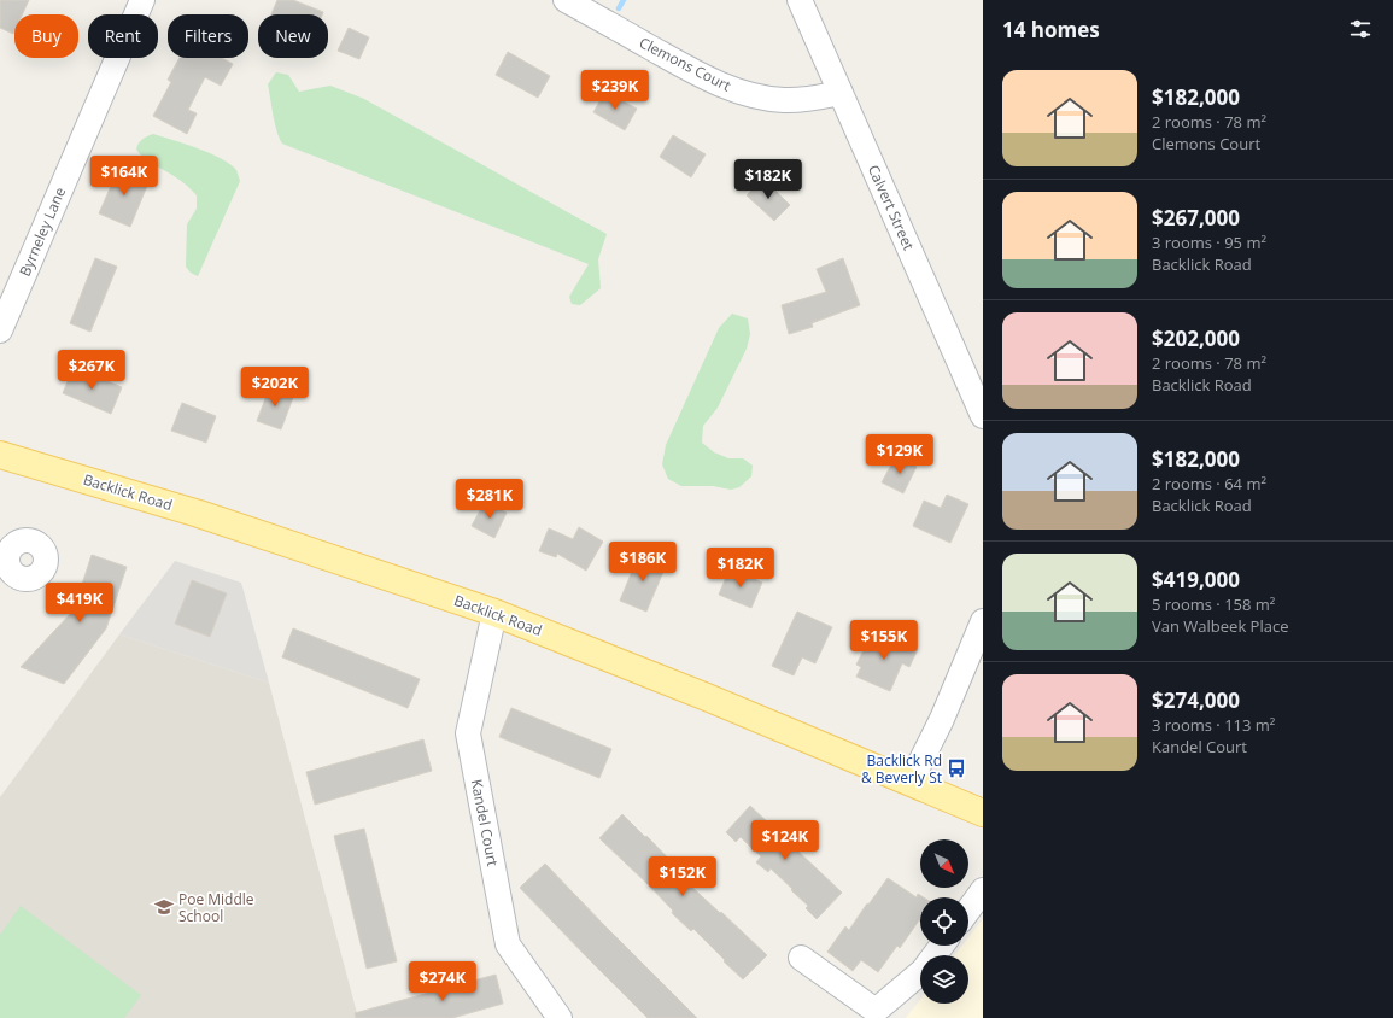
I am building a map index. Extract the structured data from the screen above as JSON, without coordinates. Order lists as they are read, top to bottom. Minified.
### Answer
{"streets":{"main road":["Backlick Road"],"street":["Clemons Court","Calvert Street","Byrneley Lane","Kandel Court"]},"crossings":[["Clemons Court","Calvert Street"],["Backlick Road","Kandel Court"]],"places":{"bus stop":["Backlick Rd & Beverly St"],"school or university":["Poe Middle School"]},"north":"bottom right","page":{"heading":"14 homes","chip":["Buy","Rent","Filters","New"],"list":[{"name":"$182,000","note":"2 rooms · 78 m² · Clemons Court"},{"name":"$267,000","note":"3 rooms · 95 m² · Backlick Road"},{"name":"$202,000","note":"2 rooms · 78 m² · Backlick Road"},{"name":"$182,000","note":"2 rooms · 64 m² · Backlick Road"},{"name":"$419,000","note":"5 rooms · 158 m² · Van Walbeek Place"},{"name":"$274,000","note":"3 rooms · 113 m² · Kandel Court"}],"price":["$239K","$164K","$182K","$267K","$202K","$129K","$281K","$186K","$182K","$419K","$155K","$124K","$152K","$274K"]}}
